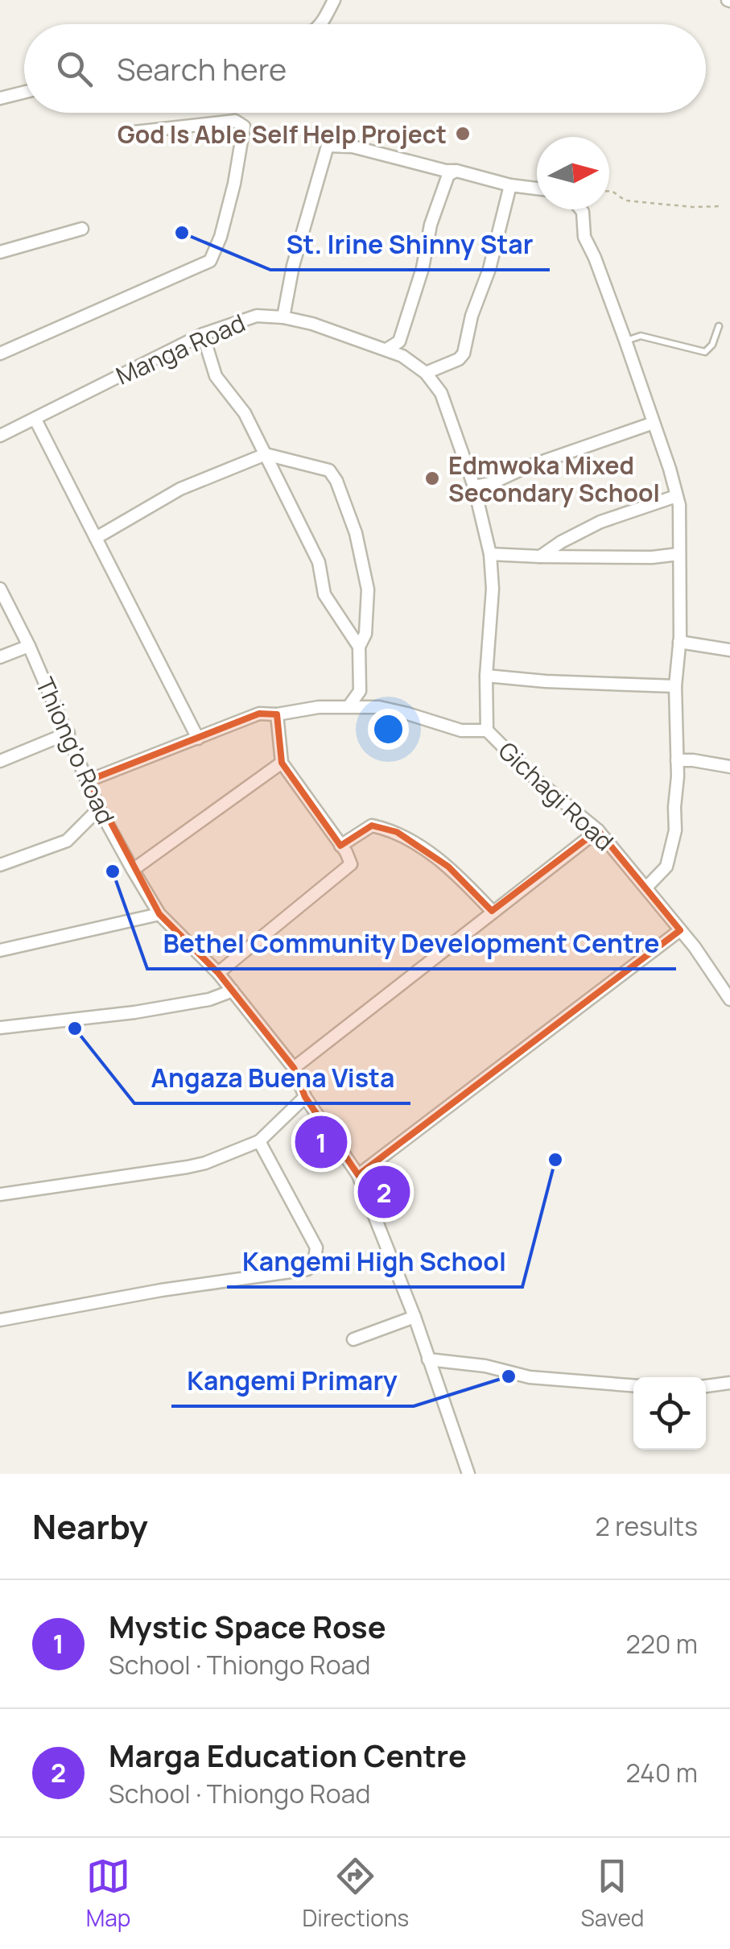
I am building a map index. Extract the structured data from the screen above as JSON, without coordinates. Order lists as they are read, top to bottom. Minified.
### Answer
{"streets":{"street":["Manga Road","Thiong'o Road","Gichagi Road"]},"crossings":[["Manga Road","Gichagi Road"],["Thiong'o Road","Gichagi Road"]],"places":["God Is Able Self Help Project","St. Irine Shinny Star","Edmwoka Mixed Secondary School","Bethel Community Development Centre","Angaza Buena Vista","Kangemi High School","Kangemi Primary"],"north":"right","page":{"search":"Search here","pins":["1","2"],"heading":["Nearby","2 results"],"list":[{"mark":"1","name":"Mystic Space Rose","note":"School · Thiongo Road","value":"220 m"},{"mark":"2","name":"Marga Education Centre","note":"School · Thiongo Road","value":"240 m"}],"nav":["Map","Directions","Saved"]}}
